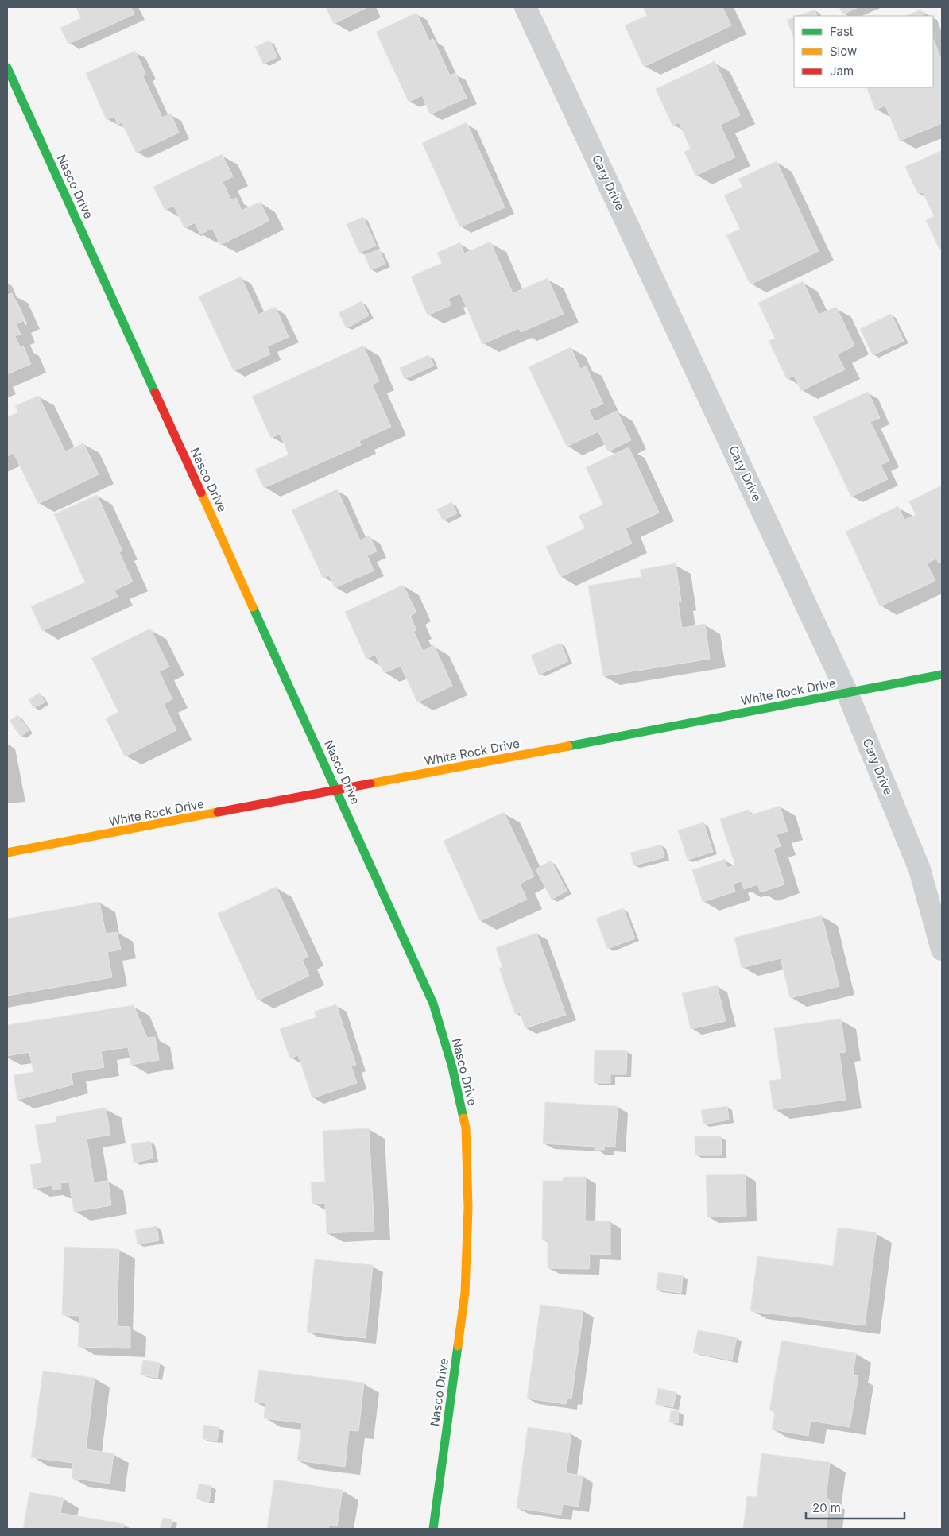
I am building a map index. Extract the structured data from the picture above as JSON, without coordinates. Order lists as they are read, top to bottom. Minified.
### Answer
{"streets":{"street":["Cary Drive","Nasco Drive","White Rock Drive"]},"crossings":[["Cary Drive","White Rock Drive"],["Nasco Drive","White Rock Drive"]],"legend":["Fast","Slow","Jam"],"scale_bar":"20 m"}
